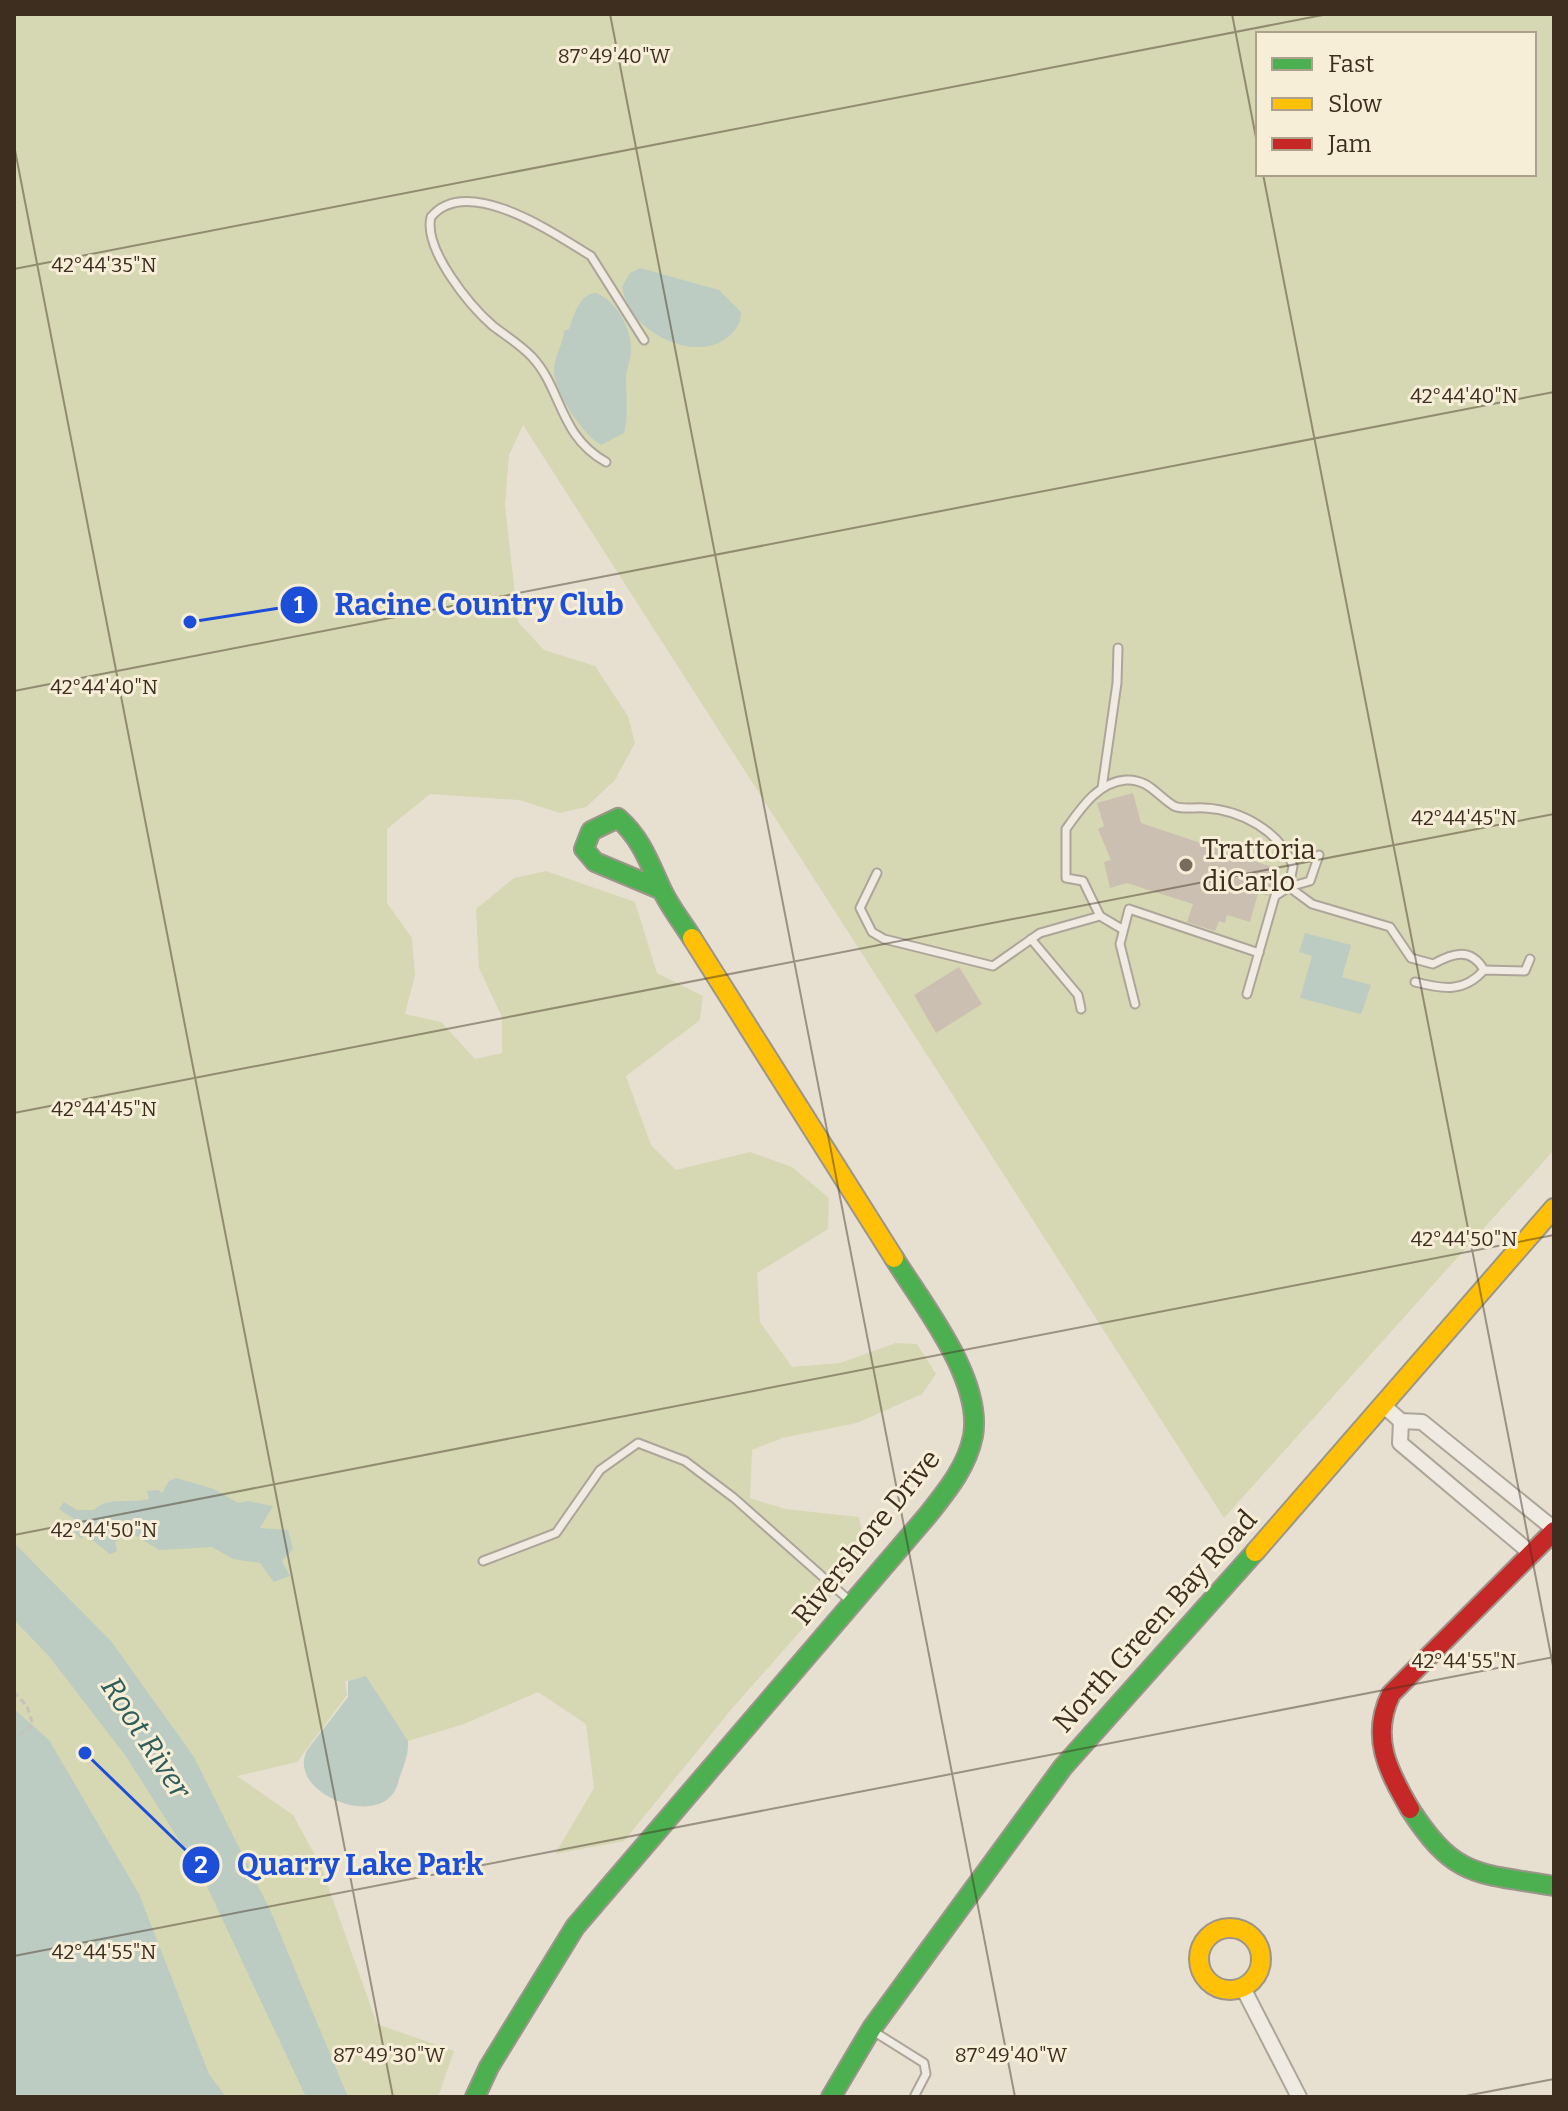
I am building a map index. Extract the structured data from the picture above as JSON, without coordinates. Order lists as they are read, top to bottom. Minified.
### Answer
{"streets":{"street":["Rivershore Drive","North Green Bay Road"]},"water":["Root River"],"places":["Racine Country Club","Trattoria diCarlo","Quarry Lake Park"],"legend":["Fast","Slow","Jam"],"coordinates":["87°49'40\"W","42°44'35\"N","42°44'40\"N","42°44'45\"N","42°44'50\"N","42°44'55\"N","87°49'30\"W"]}
